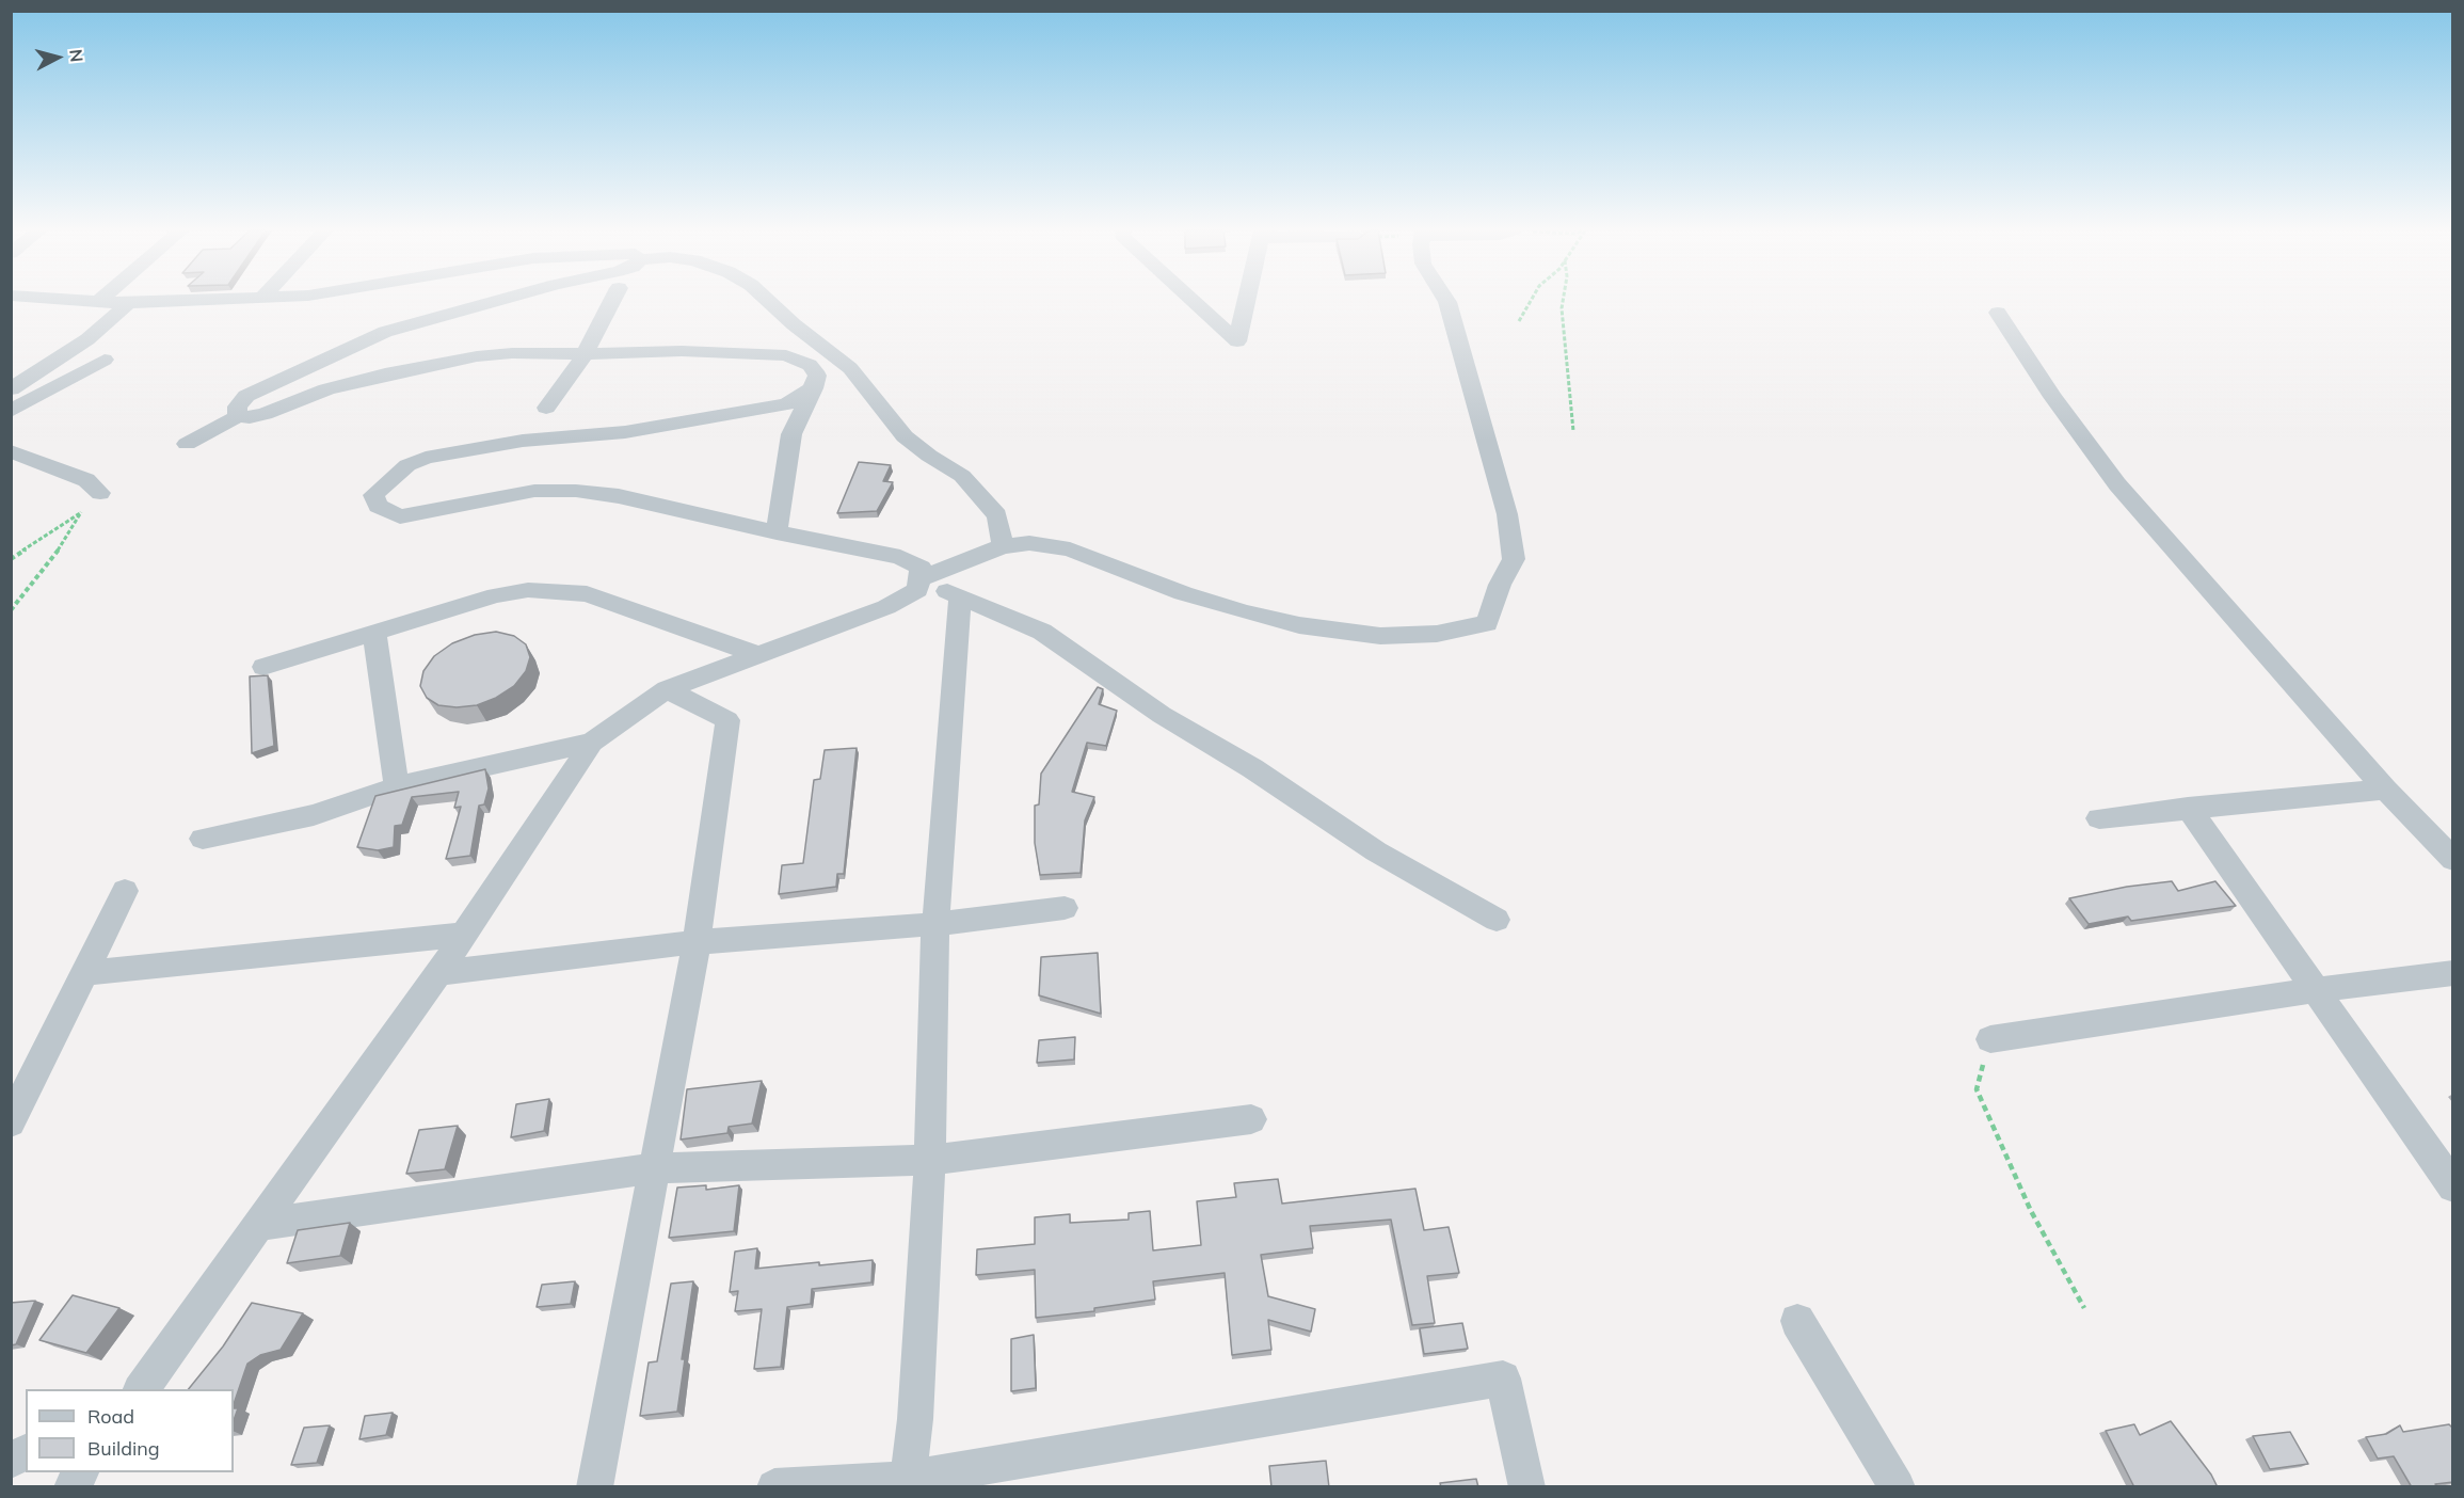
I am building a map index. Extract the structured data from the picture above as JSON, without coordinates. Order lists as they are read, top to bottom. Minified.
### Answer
{"legend":["Road","Building"],"north":"right"}
